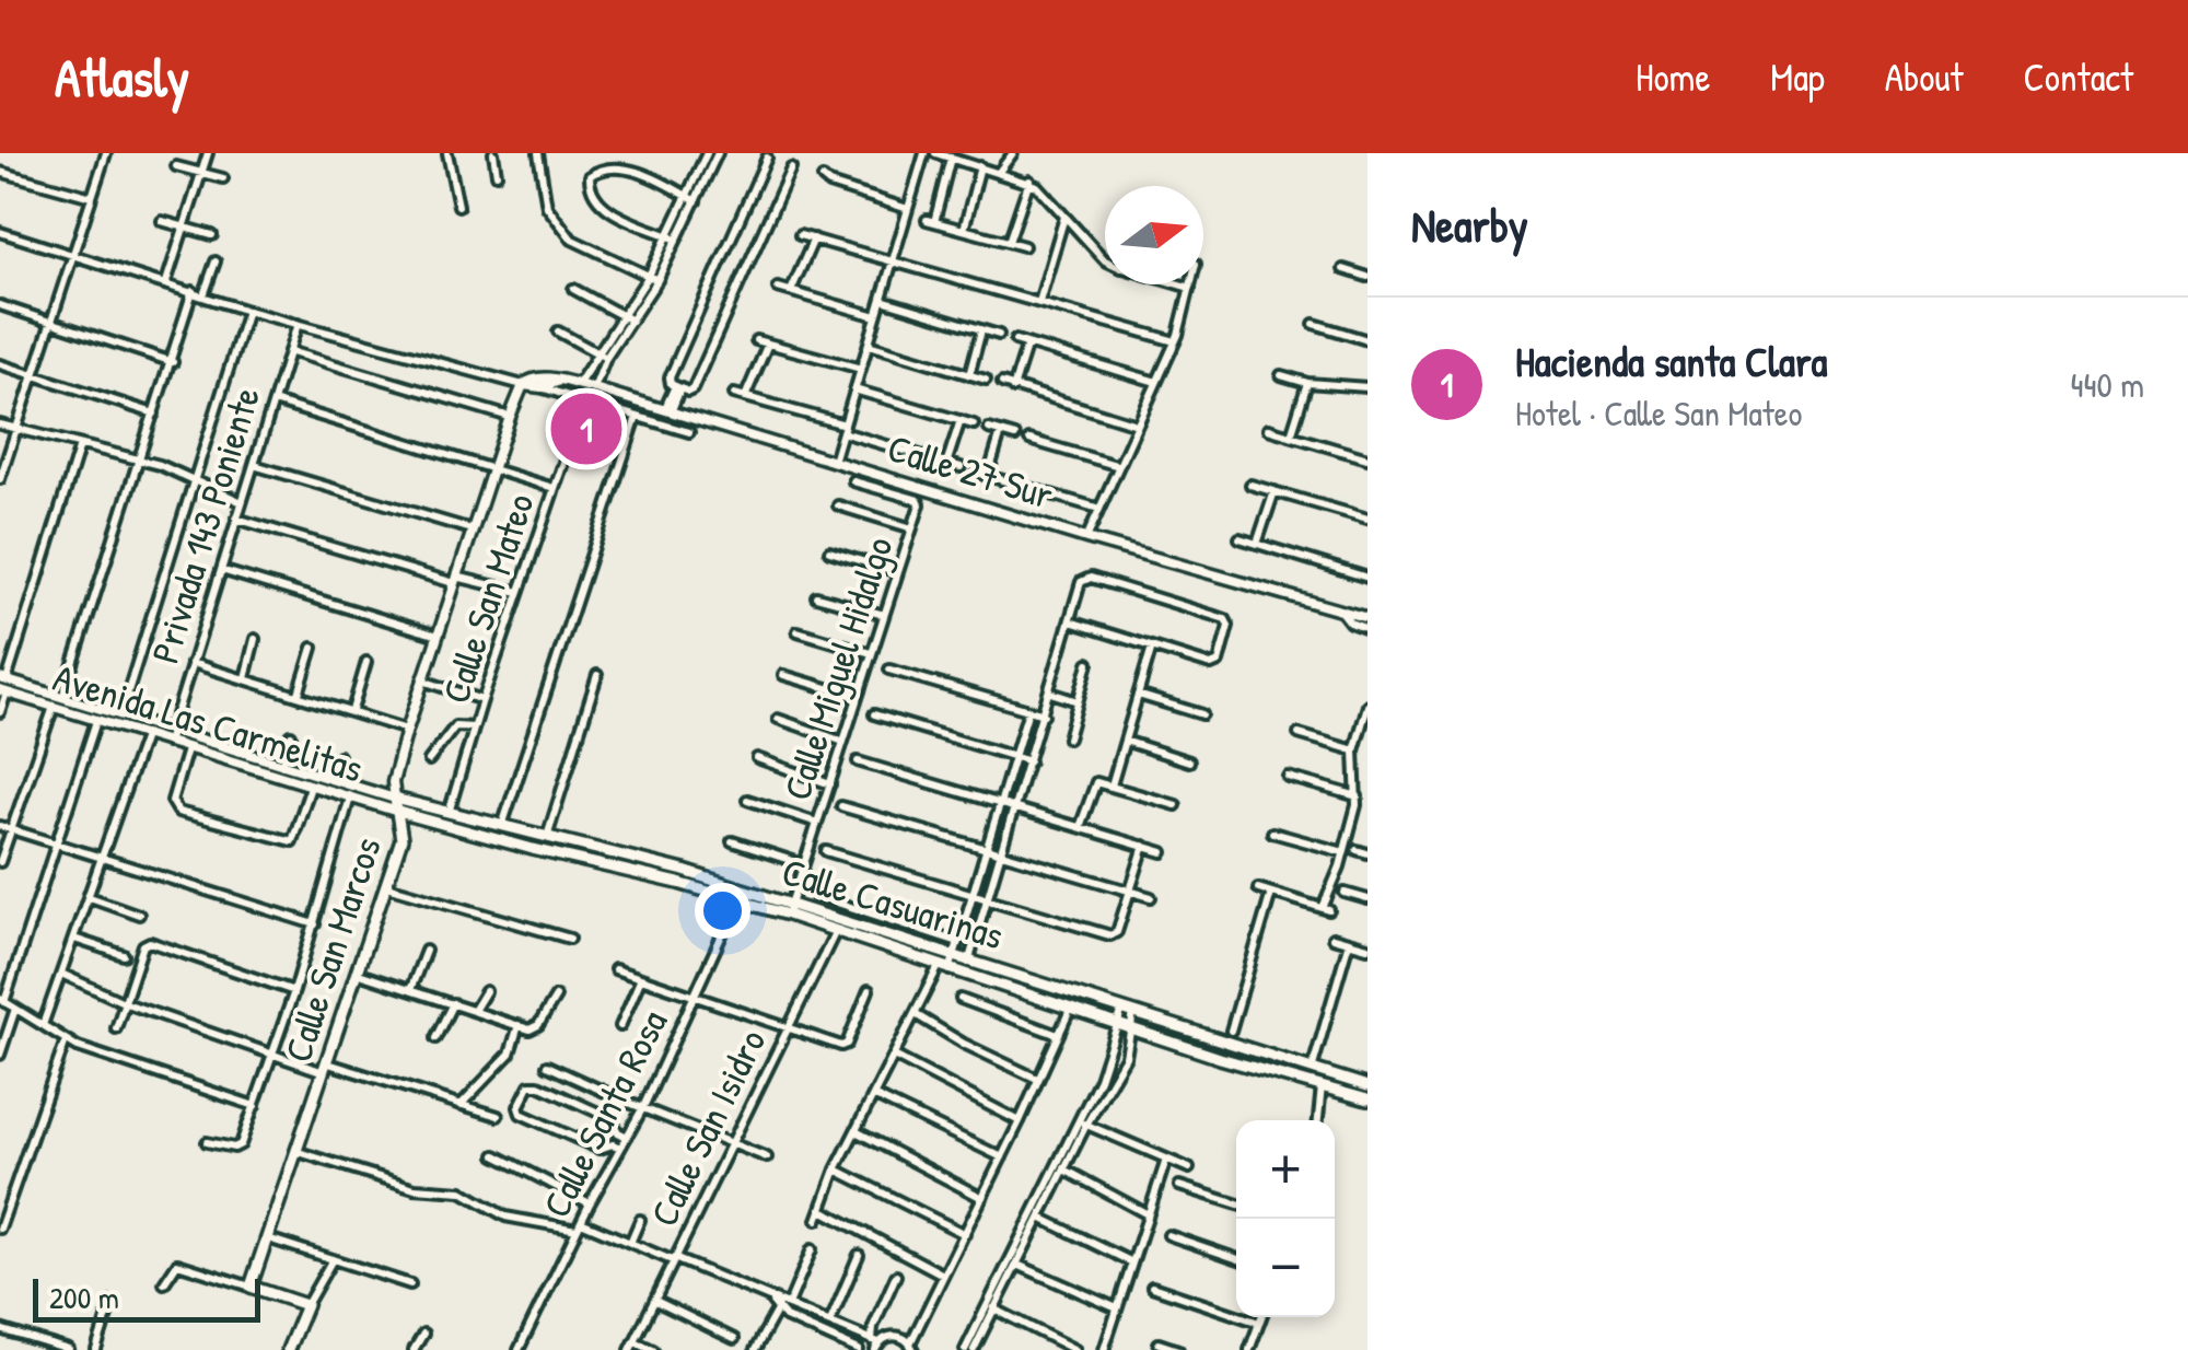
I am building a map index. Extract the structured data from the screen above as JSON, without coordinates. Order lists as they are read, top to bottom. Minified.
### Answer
{"streets":{"main road":["Calle Casuarinas","Calle San Marcos"],"street":["Calle 27 Sur","Privada 143 Poniente","Calle San Mateo","Calle Miguel Hidalgo","Avenida Las Carmelitas","Calle Santa Rosa","Calle San Isidro"]},"crossings":[["Calle 27 Sur","Privada 143 Poniente"],["Calle 27 Sur","Calle San Marcos"],["Privada 143 Poniente","Avenida Las Carmelitas"],["Calle San Mateo","Calle Casuarinas"],["Calle Miguel Hidalgo","Calle Casuarinas"],["Avenida Las Carmelitas","Calle Casuarinas"],["Avenida Las Carmelitas","Calle San Marcos"],["Calle Casuarinas","Calle San Marcos"],["Calle Casuarinas","Calle Santa Rosa"],["Calle Casuarinas","Calle San Isidro"]],"scale_bar":"200 m","north":"right","page":{"header":"Atlasly","nav":["Home","Map","About","Contact"],"heading":"Nearby","list":[{"mark":"1","name":"Hacienda santa Clara","note":"Hotel · Calle San Mateo","value":"440 m"}],"pins":"1","map_buttons":["+","−"],"scale":"200 m"}}
